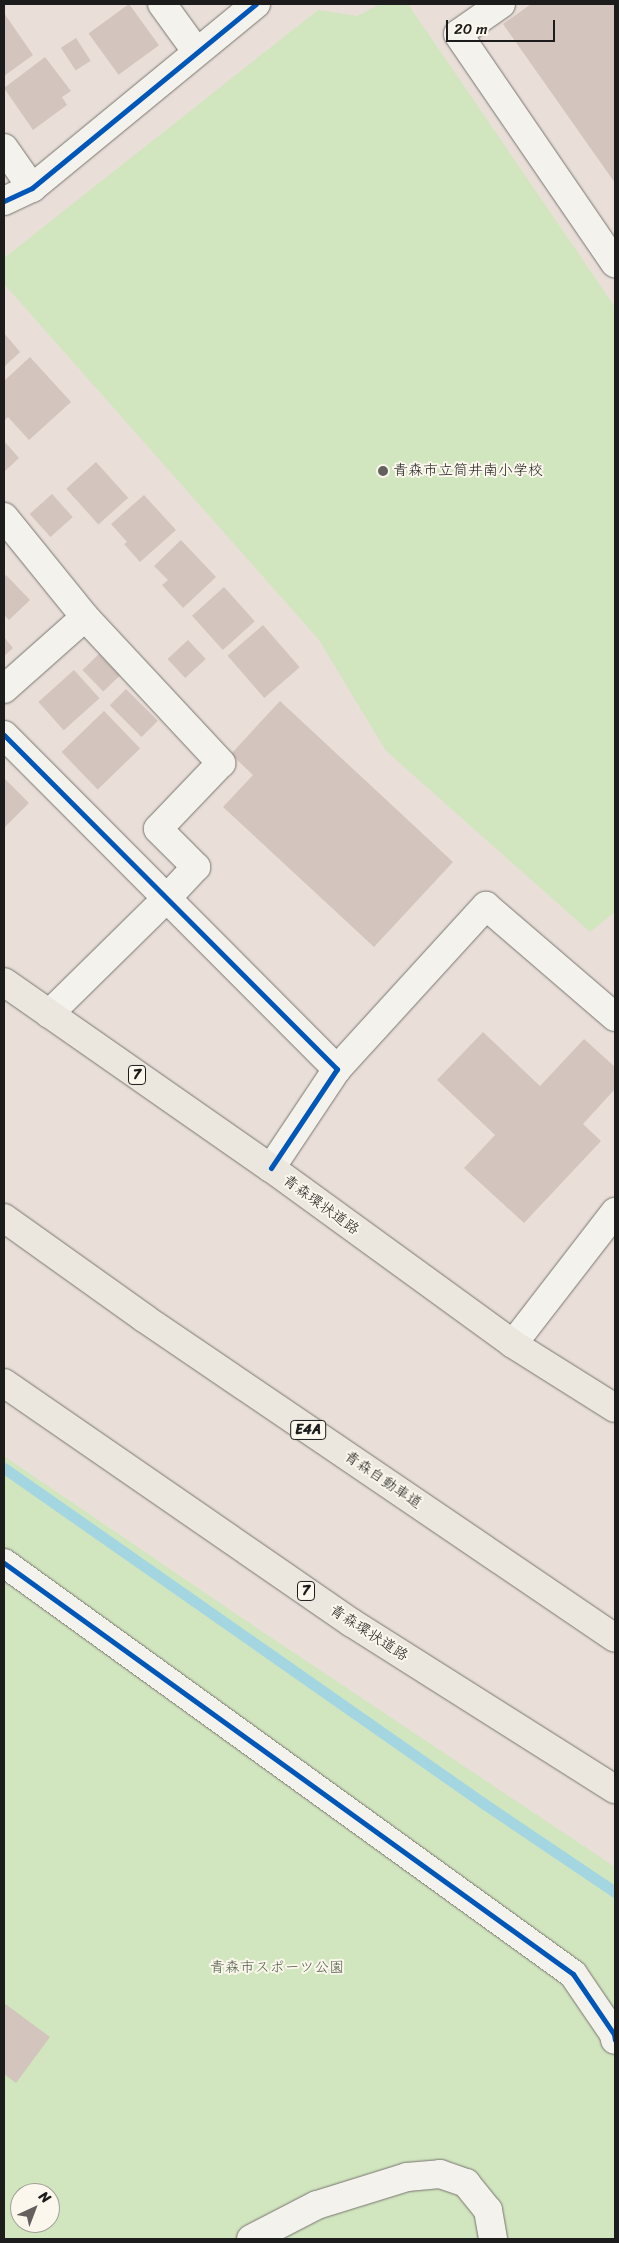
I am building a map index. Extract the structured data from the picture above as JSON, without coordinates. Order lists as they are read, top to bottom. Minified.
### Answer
{"streets":{"highway":["7","青森環状道路","E4A","青森自動車道"]},"parks":["青森市スポーツ公園"],"places":["青森市立筒井南小学校"],"scale_bar":"20 m","north":"top right"}
